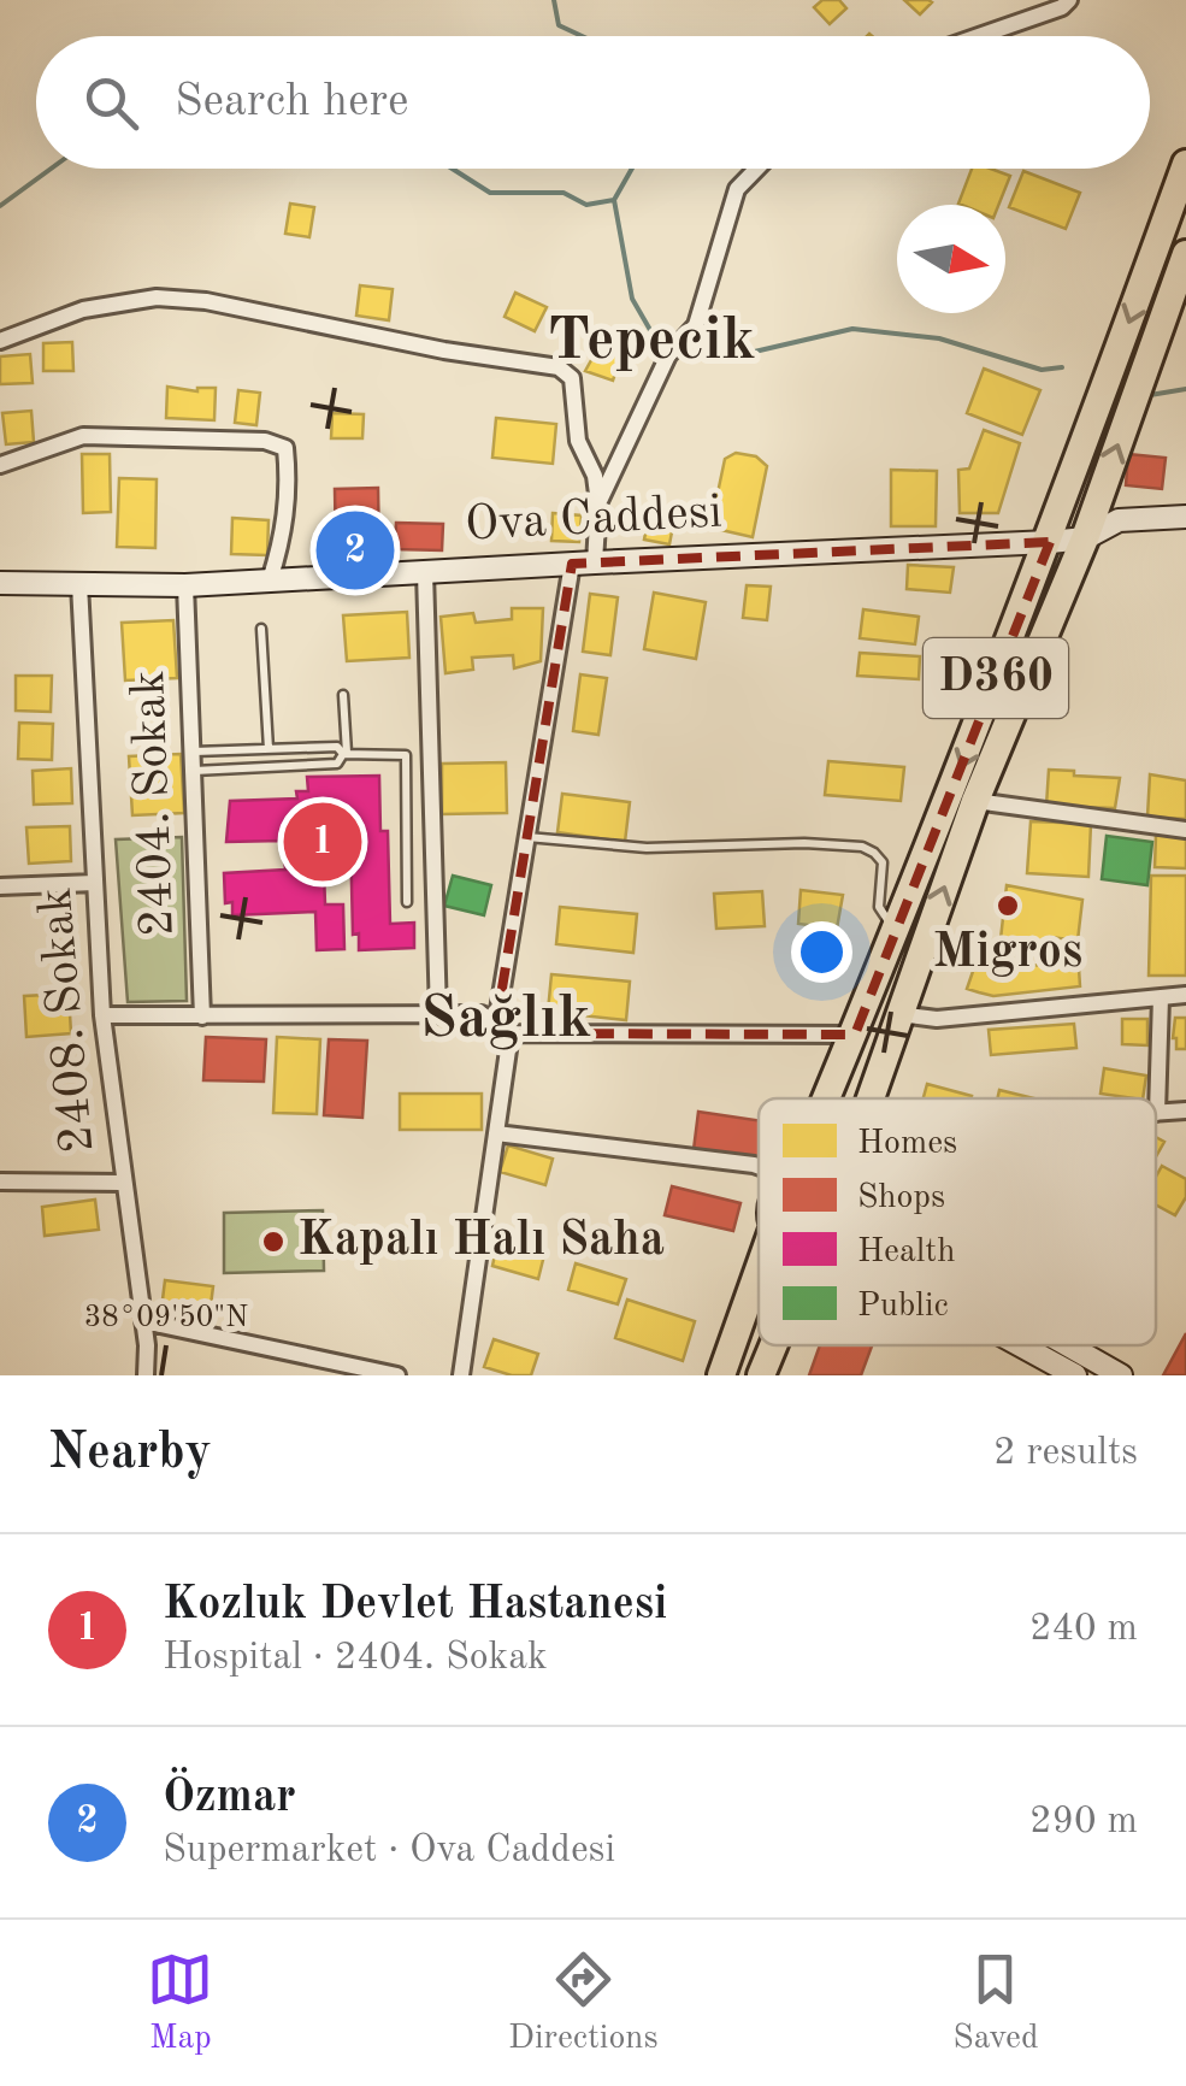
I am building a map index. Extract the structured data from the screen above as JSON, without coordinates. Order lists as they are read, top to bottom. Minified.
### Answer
{"streets":{"highway":["D360"],"street":["Ova Caddesi","2404. Sokak","2408. Sokak"]},"crossings":[["Ova Caddesi","D360"],["Ova Caddesi","2404. Sokak"],["Ova Caddesi","2408. Sokak"]],"districts":["Tepecik","Sağlık"],"places":["Migros","Kapalı Halı Saha"],"legend":["Homes","Shops","Health","Public"],"north":"right","page":{"search":"Search here","pins":["2","1"],"heading":["Nearby","2 results"],"list":[{"mark":"1","name":"Kozluk Devlet Hastanesi","note":"Hospital · 2404. Sokak","value":"240 m"},{"mark":"2","name":"Özmar","note":"Supermarket · Ova Caddesi","value":"290 m"}],"nav":["Map","Directions","Saved"]},"coordinates":["38°09'50\"N"]}
